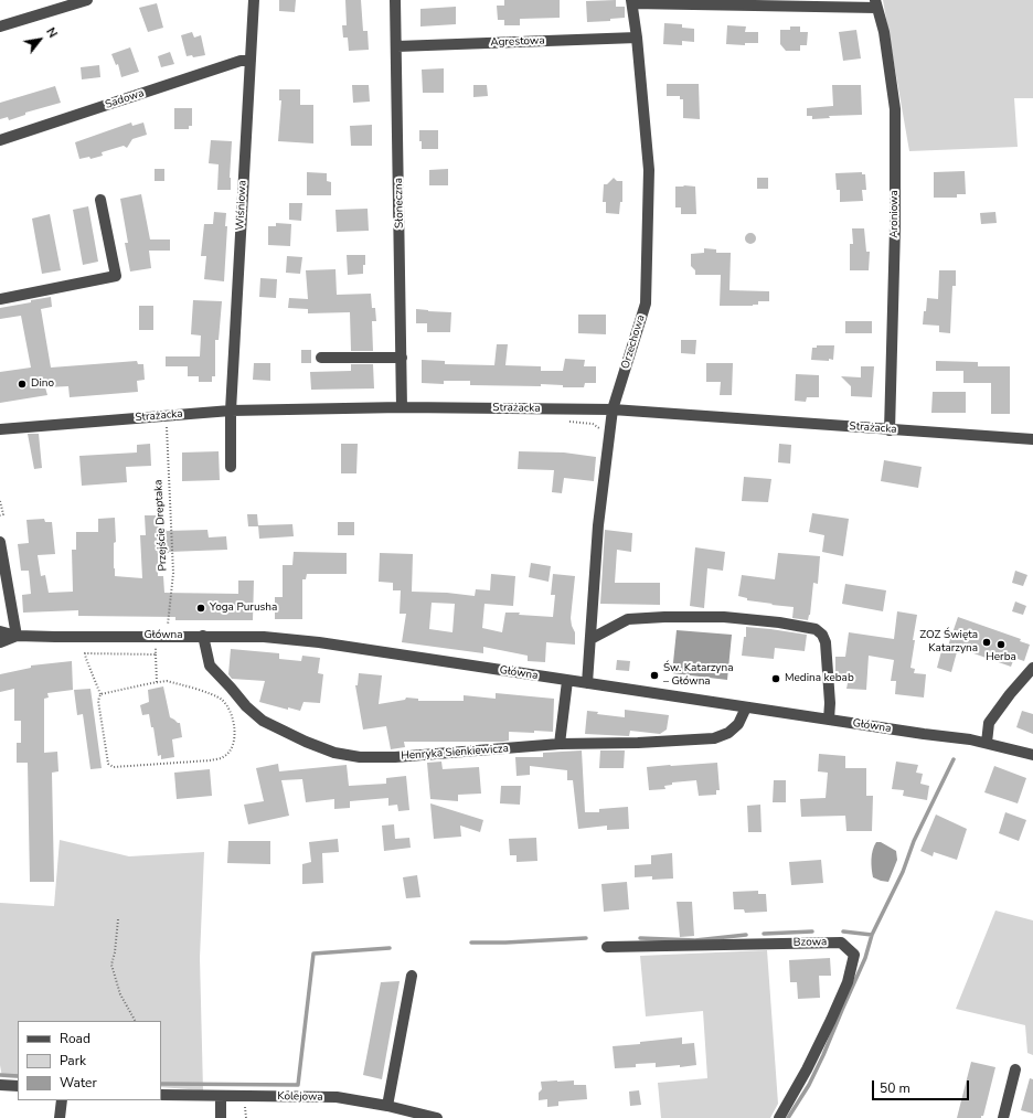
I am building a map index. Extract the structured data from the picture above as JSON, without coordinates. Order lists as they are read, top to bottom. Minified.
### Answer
{"streets":{"street":["Agrestowa","Sadowa","Słoneczna","Wiśniowa","Aroniowa","Orzechowa","Strażacka","Główna","Henryka Sienkiewicza","Bzowa","Kolejowa"],"path":["Przejście Dreptaka"]},"crossings":[["Agrestowa","Słoneczna"],["Agrestowa","Orzechowa"],["Sadowa","Wiśniowa"],["Słoneczna","Strażacka"],["Wiśniowa","Strażacka"],["Aroniowa","Strażacka"],["Orzechowa","Strażacka"],["Orzechowa","Główna"],["Główna","Henryka Sienkiewicza"]],"places":["Dino","Yoga Purusha","ZOZ Święta Katarzyna","Herba","Św. Katarzyna – Główna","Medina kebab"],"legend":["Road","Park","Water"],"scale_bar":"50 m","north":"top right"}
